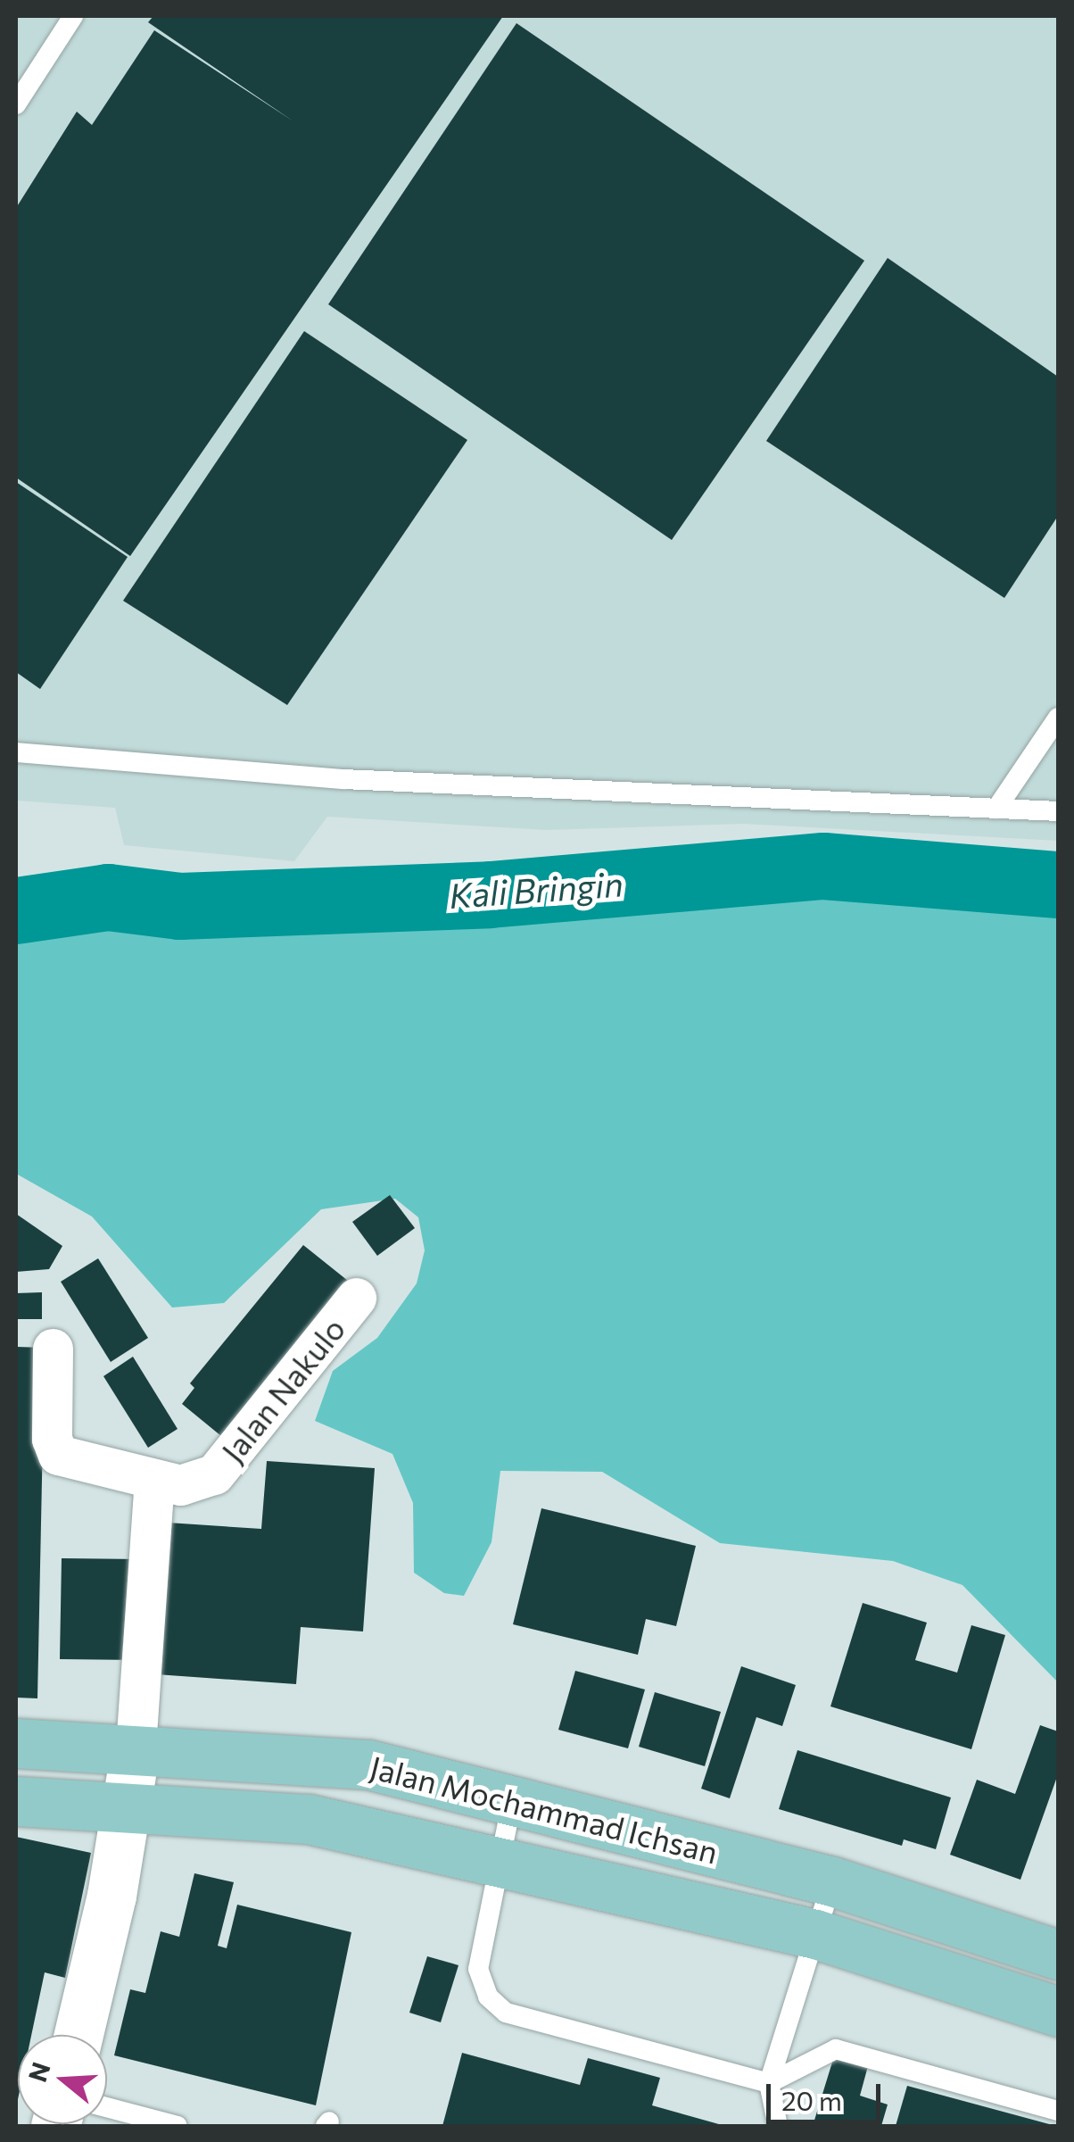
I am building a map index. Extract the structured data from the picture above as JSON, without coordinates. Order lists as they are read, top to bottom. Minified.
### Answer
{"streets":{"main road":["Jalan Mochammad Ichsan"],"street":["Jalan Nakulo"]},"water":["Kali Bringin"],"scale_bar":"20 m","north":"left"}
